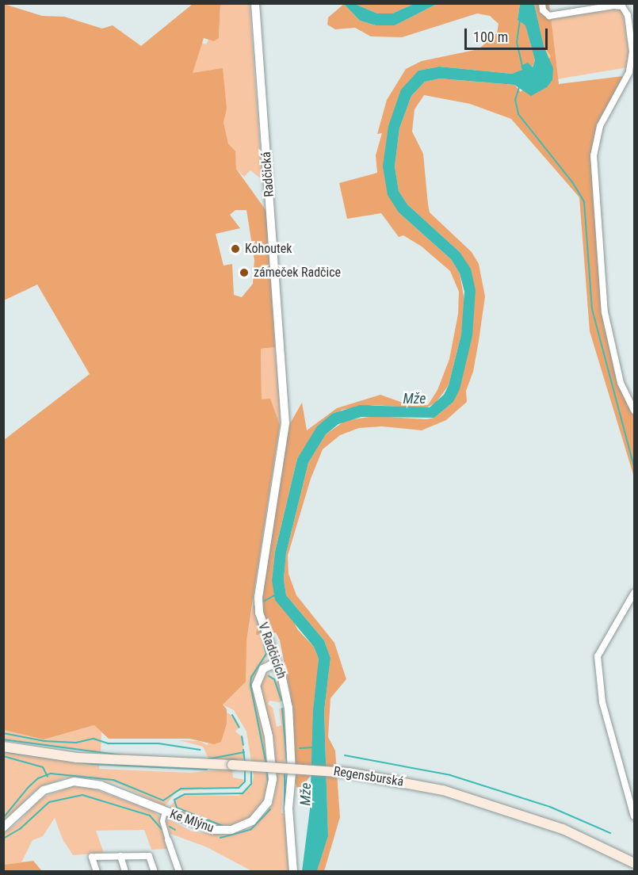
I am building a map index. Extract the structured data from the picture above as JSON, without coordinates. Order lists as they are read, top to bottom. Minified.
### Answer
{"streets":{"main road":["Regensburská"],"street":["Radčická","V Radčicích","Ke Mlýnu"]},"crossings":[["Radčická","V Radčicích"],["V Radčicích","Ke Mlýnu"]],"water":["Mže"],"places":["Kohoutek","zámeček Radčice"],"scale_bar":"100 m"}
